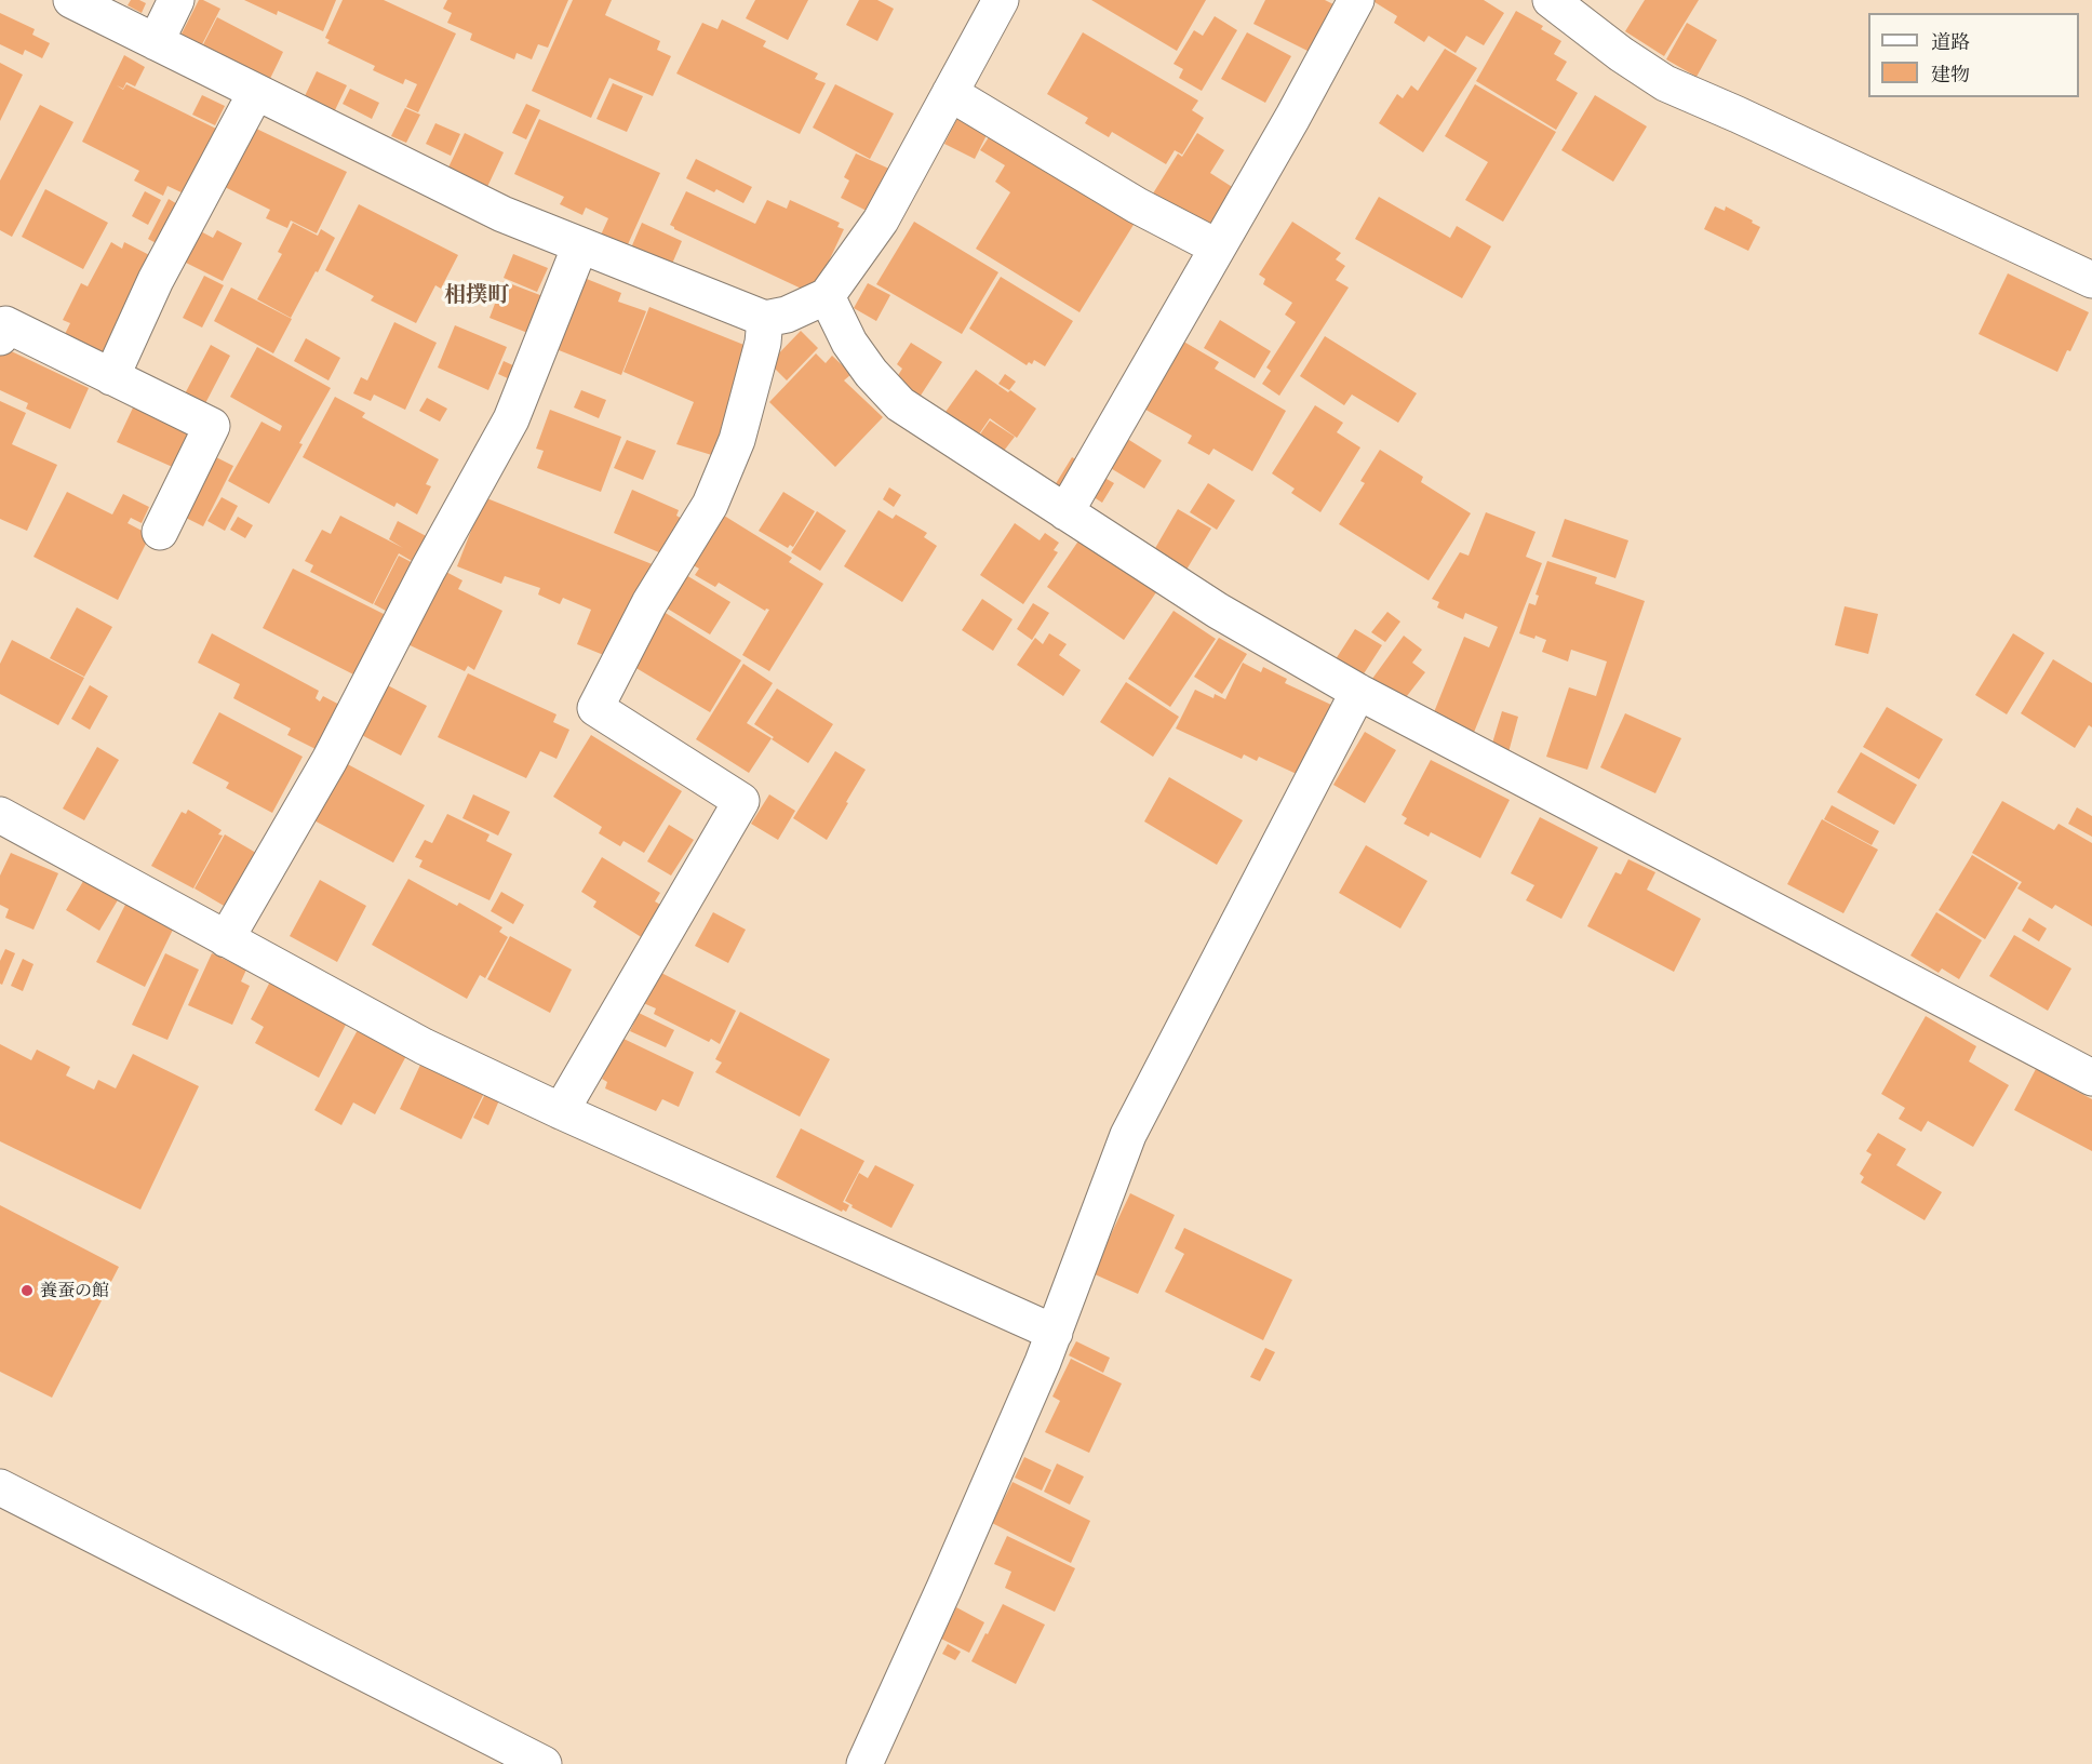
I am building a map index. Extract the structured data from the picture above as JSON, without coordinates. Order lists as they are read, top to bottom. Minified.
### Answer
{"districts":["相撲町"],"places":["養蚕の館"],"legend":["道路","建物"]}
